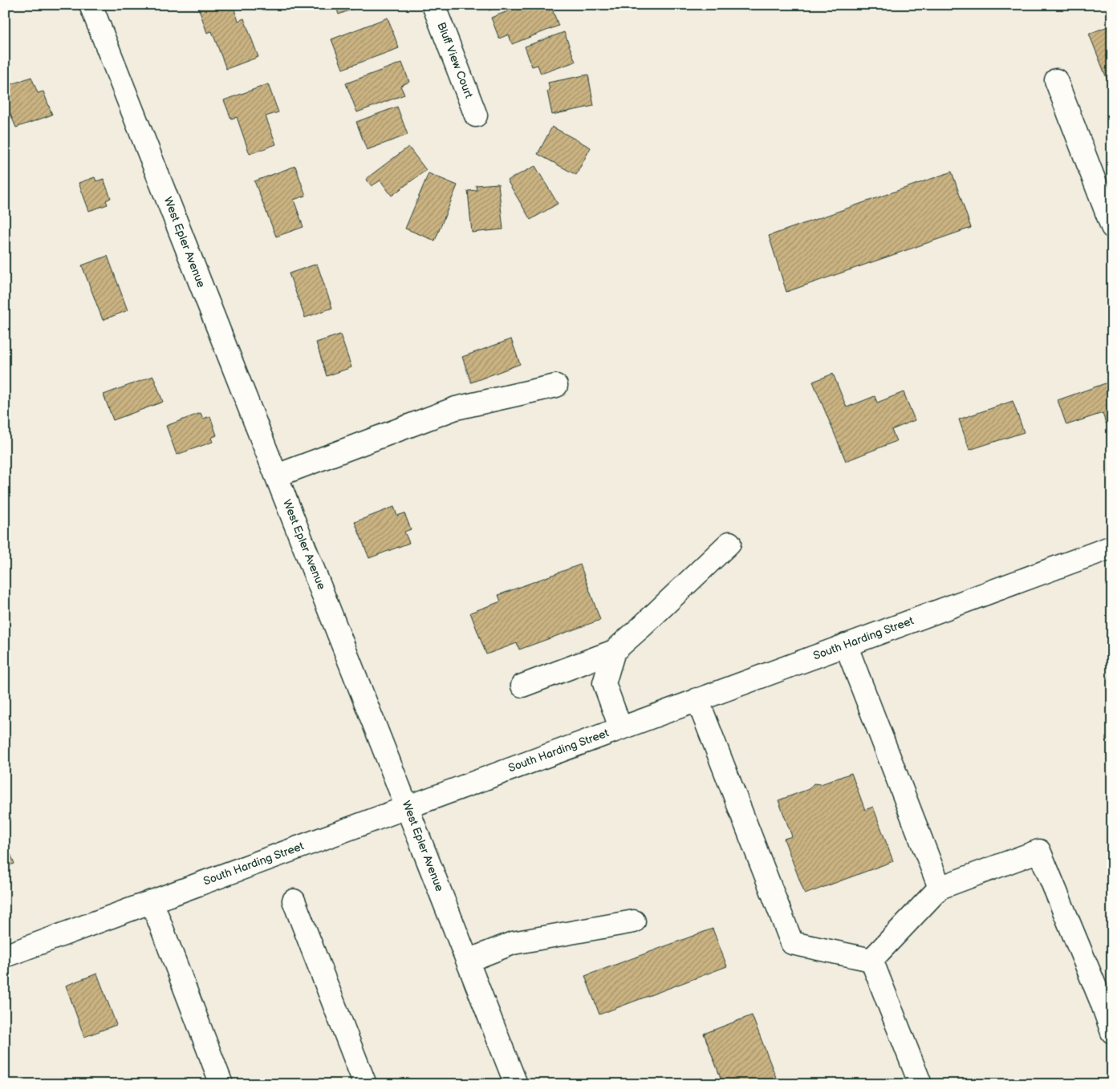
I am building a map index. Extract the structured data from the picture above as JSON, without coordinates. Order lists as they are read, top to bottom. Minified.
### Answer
{"streets":{"street":["Bluff View Court","West Epler Avenue","South Harding Street"]},"crossings":[["West Epler Avenue","South Harding Street"]]}
